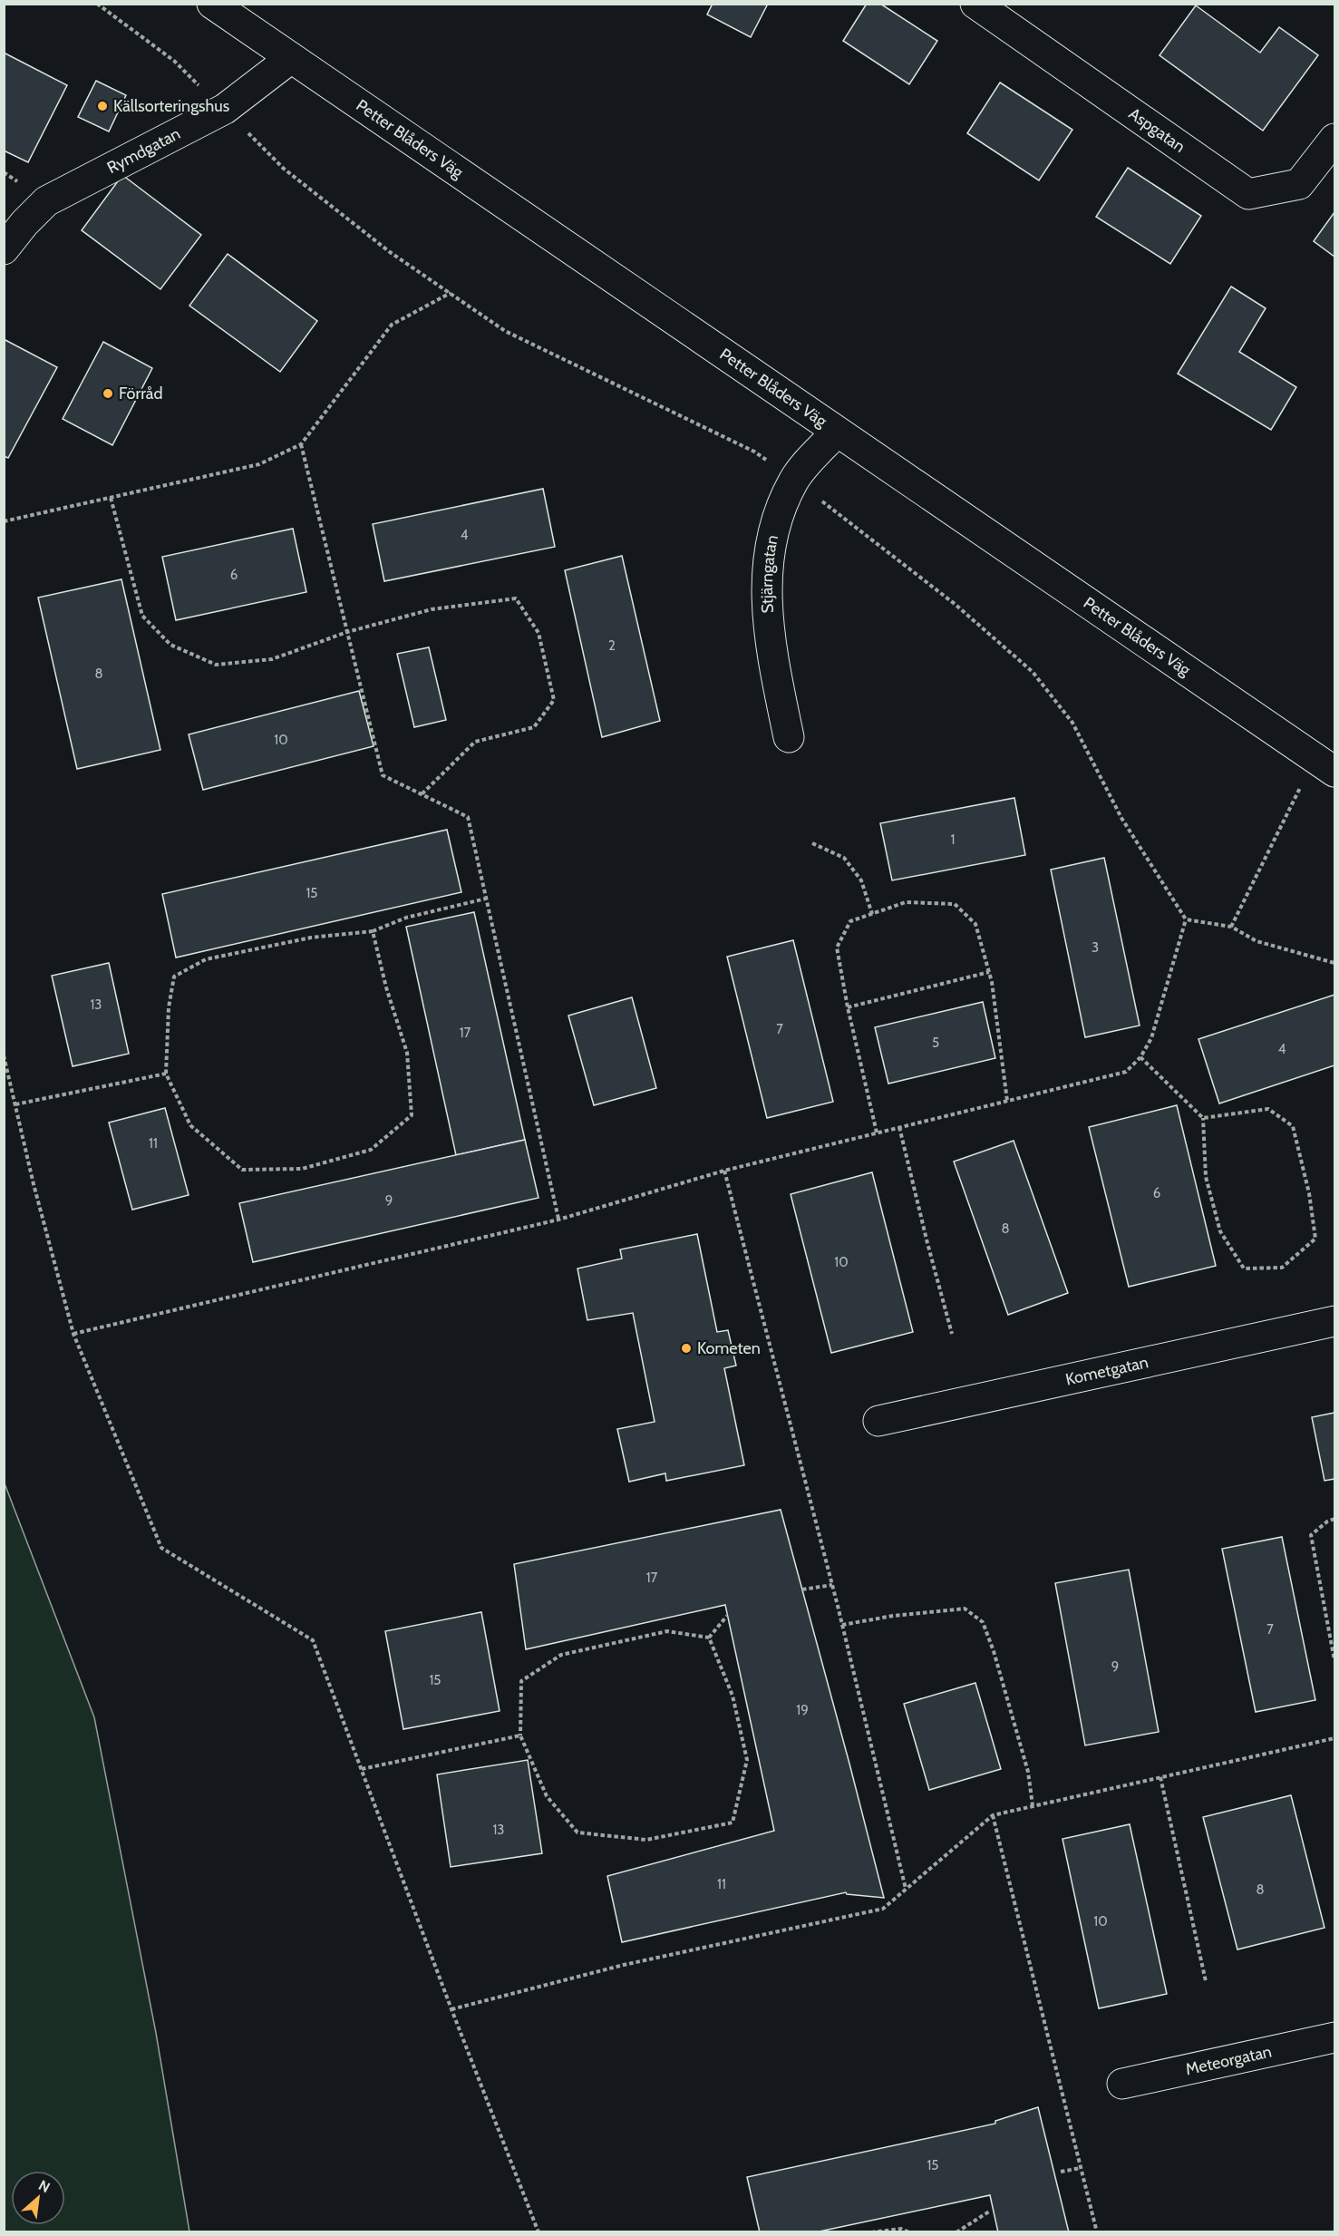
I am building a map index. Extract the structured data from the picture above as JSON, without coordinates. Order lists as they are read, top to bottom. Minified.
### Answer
{"streets":{"street":["Aspgatan","Petter Blåders Väg","Rymdgatan","Stjärngatan","Kometgatan","Meteorgatan"]},"crossings":[["Petter Blåders Väg","Rymdgatan"],["Petter Blåders Väg","Stjärngatan"]],"places":["Källsorteringshus","Förråd","Kometen"],"house_numbers":["4","6","2","8","10","1","15","3","13","7","17","5","4","11","6","9","8","10","17","7","9","15","19","13","11","8","10","15"],"north":"top right"}
